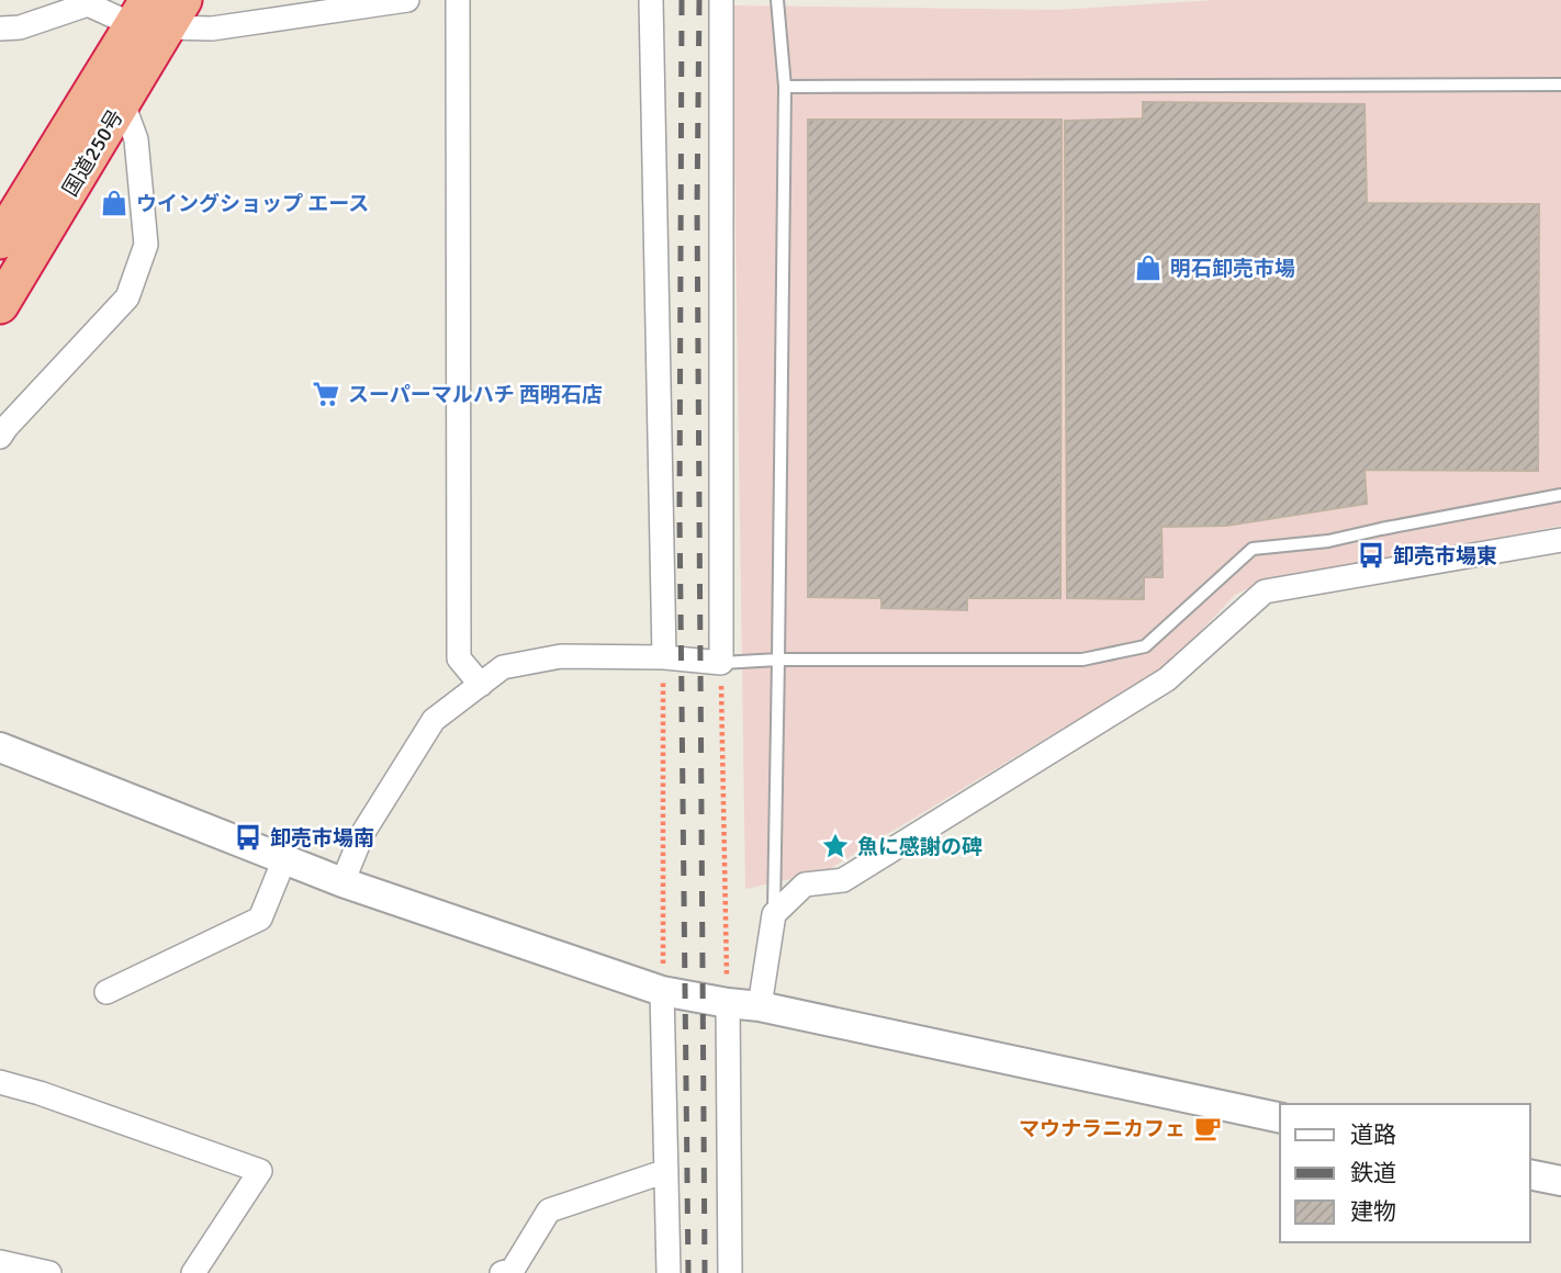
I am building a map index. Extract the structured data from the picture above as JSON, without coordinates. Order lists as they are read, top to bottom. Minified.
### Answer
{"streets":{"highway":["国道250号"]},"places":{"shop":["ウイングショップ エース","明石卸売市場"],"supermarket":["スーパーマルハチ 西明石店"],"bus stop":["卸売市場東","卸売市場南"],"place":["魚に感謝の碑"],"cafe":["マウナラニカフェ"]},"legend":["道路","鉄道","建物"]}
